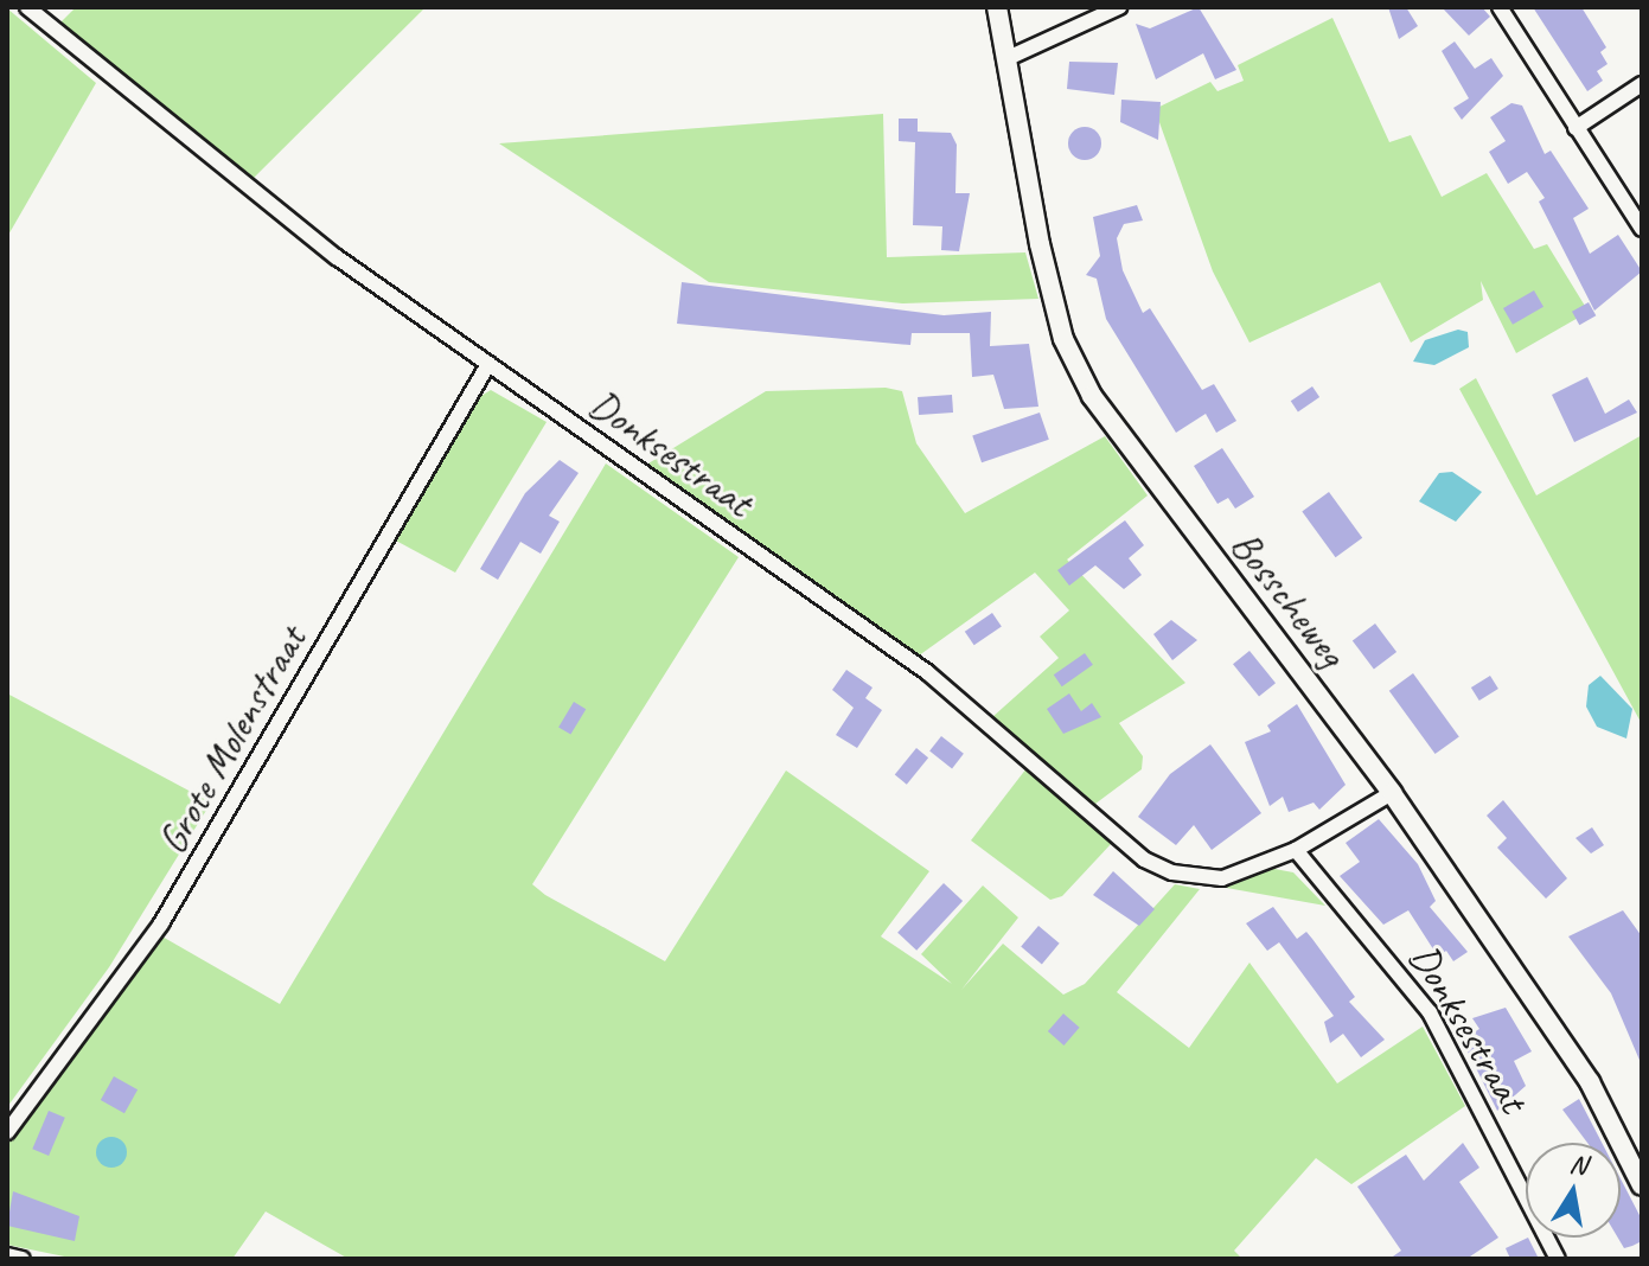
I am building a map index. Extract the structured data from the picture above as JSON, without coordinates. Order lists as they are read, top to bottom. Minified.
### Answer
{"streets":{"street":["Donksestraat","Bosscheweg","Grote Molenstraat"]},"crossings":[["Donksestraat","Bosscheweg"],["Donksestraat","Grote Molenstraat"]],"north":"top"}
